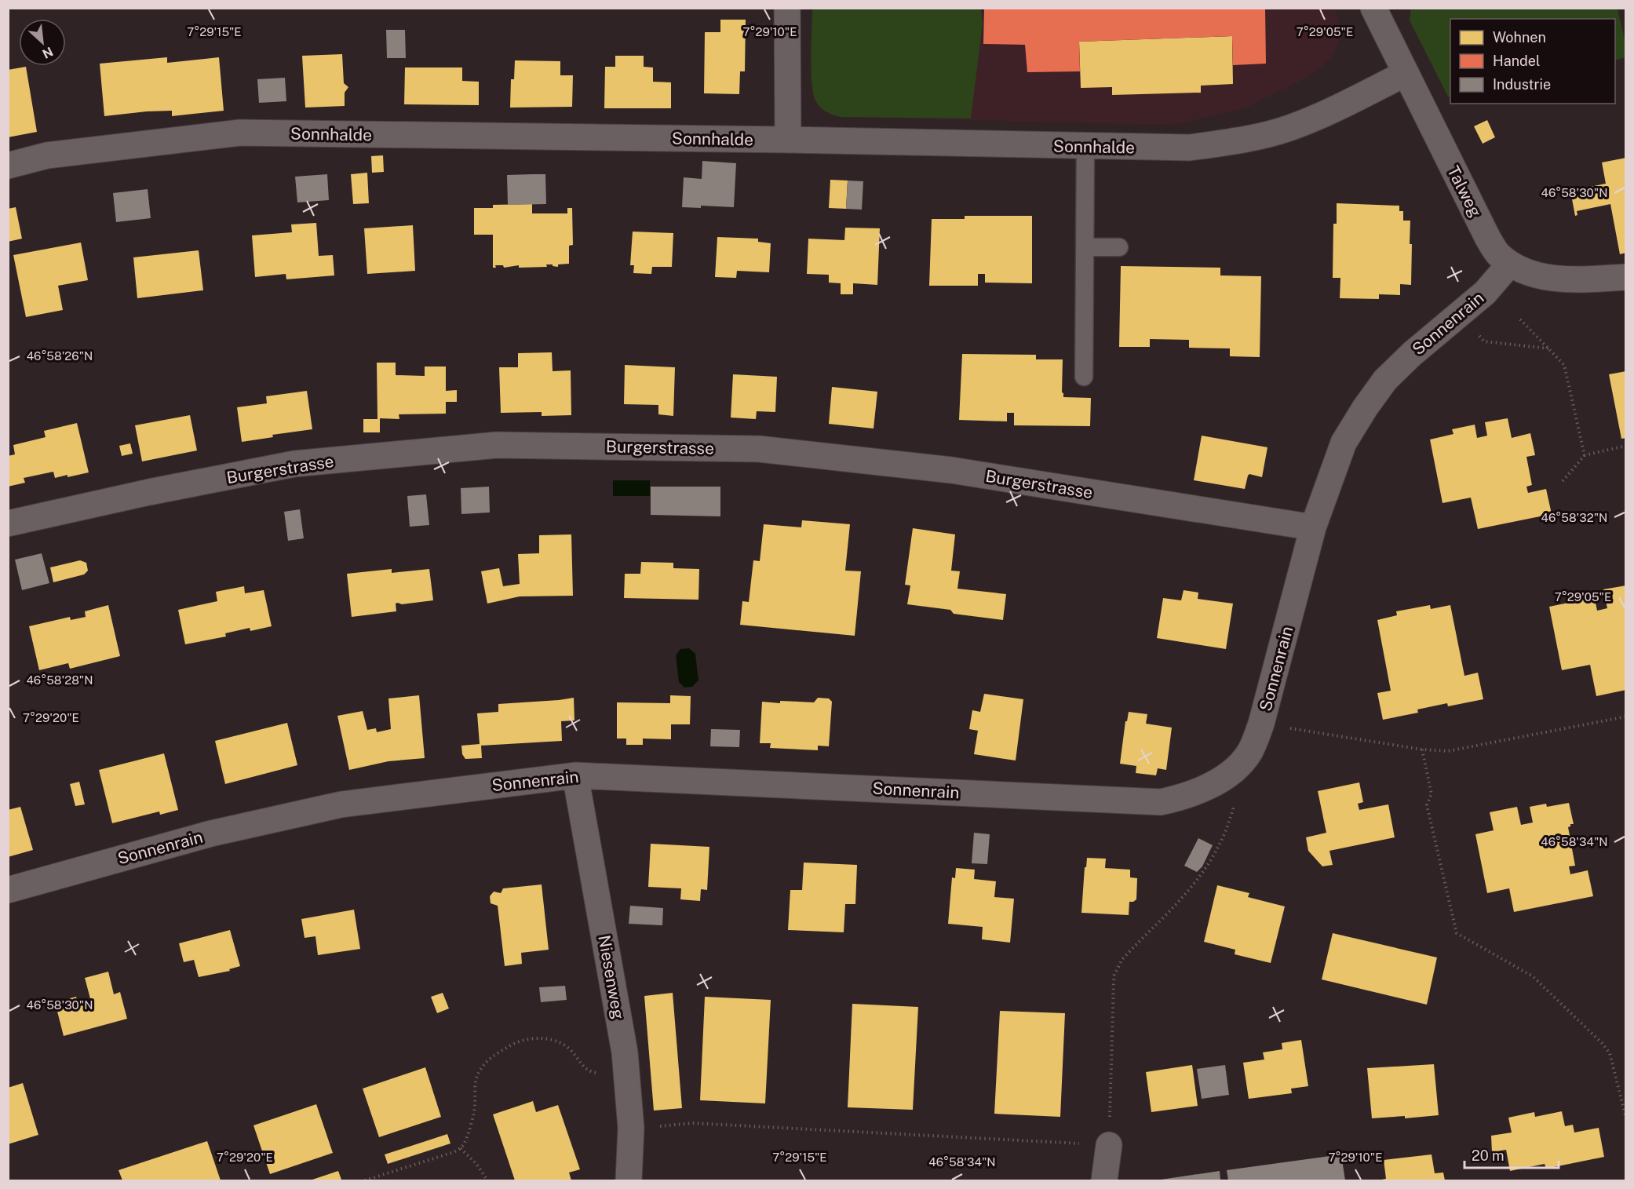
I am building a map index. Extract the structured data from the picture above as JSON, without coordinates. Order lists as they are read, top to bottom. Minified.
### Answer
{"streets":{"street":["Sonnhalde","Talweg","Sonnenrain","Burgerstrasse","Niesenweg"]},"crossings":[["Sonnhalde","Talweg"],["Talweg","Sonnenrain"],["Sonnenrain","Burgerstrasse"],["Sonnenrain","Niesenweg"]],"legend":["Wohnen","Handel","Industrie"],"scale_bar":"20 m","north":"bottom right","coordinates":["7°29'15\"E","7°29'10\"E","7°29'05\"E","46°58'30\"N","46°58'26\"N","46°58'32\"N","46°58'28\"N","7°29'20\"E","46°58'34\"N"]}
